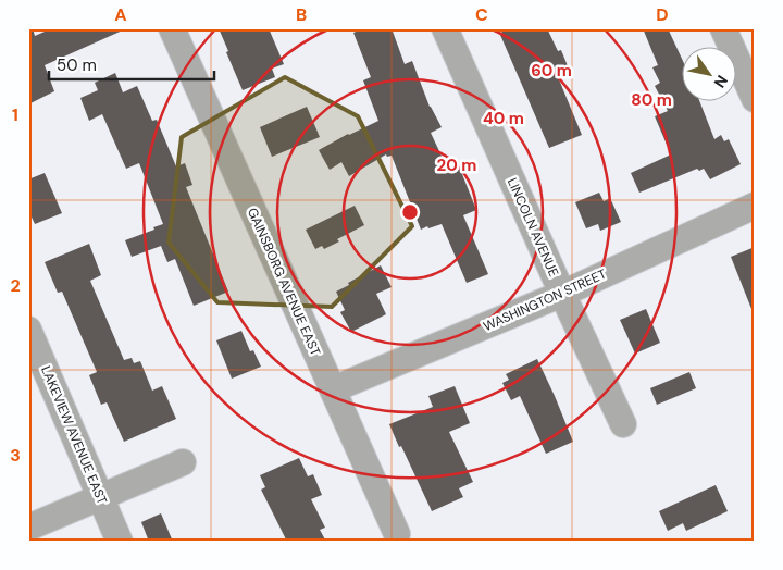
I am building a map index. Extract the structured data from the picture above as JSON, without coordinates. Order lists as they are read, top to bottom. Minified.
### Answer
{"streets":{"street":["LINCOLN AVENUE","GAINSBORG AVENUE EAST","WASHINGTON STREET","LAKEVIEW AVENUE EAST"]},"crossings":[["LINCOLN AVENUE","WASHINGTON STREET"],["GAINSBORG AVENUE EAST","WASHINGTON STREET"]],"scale_bar":"50 m","north":"bottom right","grid":{"columns":["A","B","C","D"],"rows":["1","2","3"]},"rings":["60 m","80 m","40 m","20 m"]}
